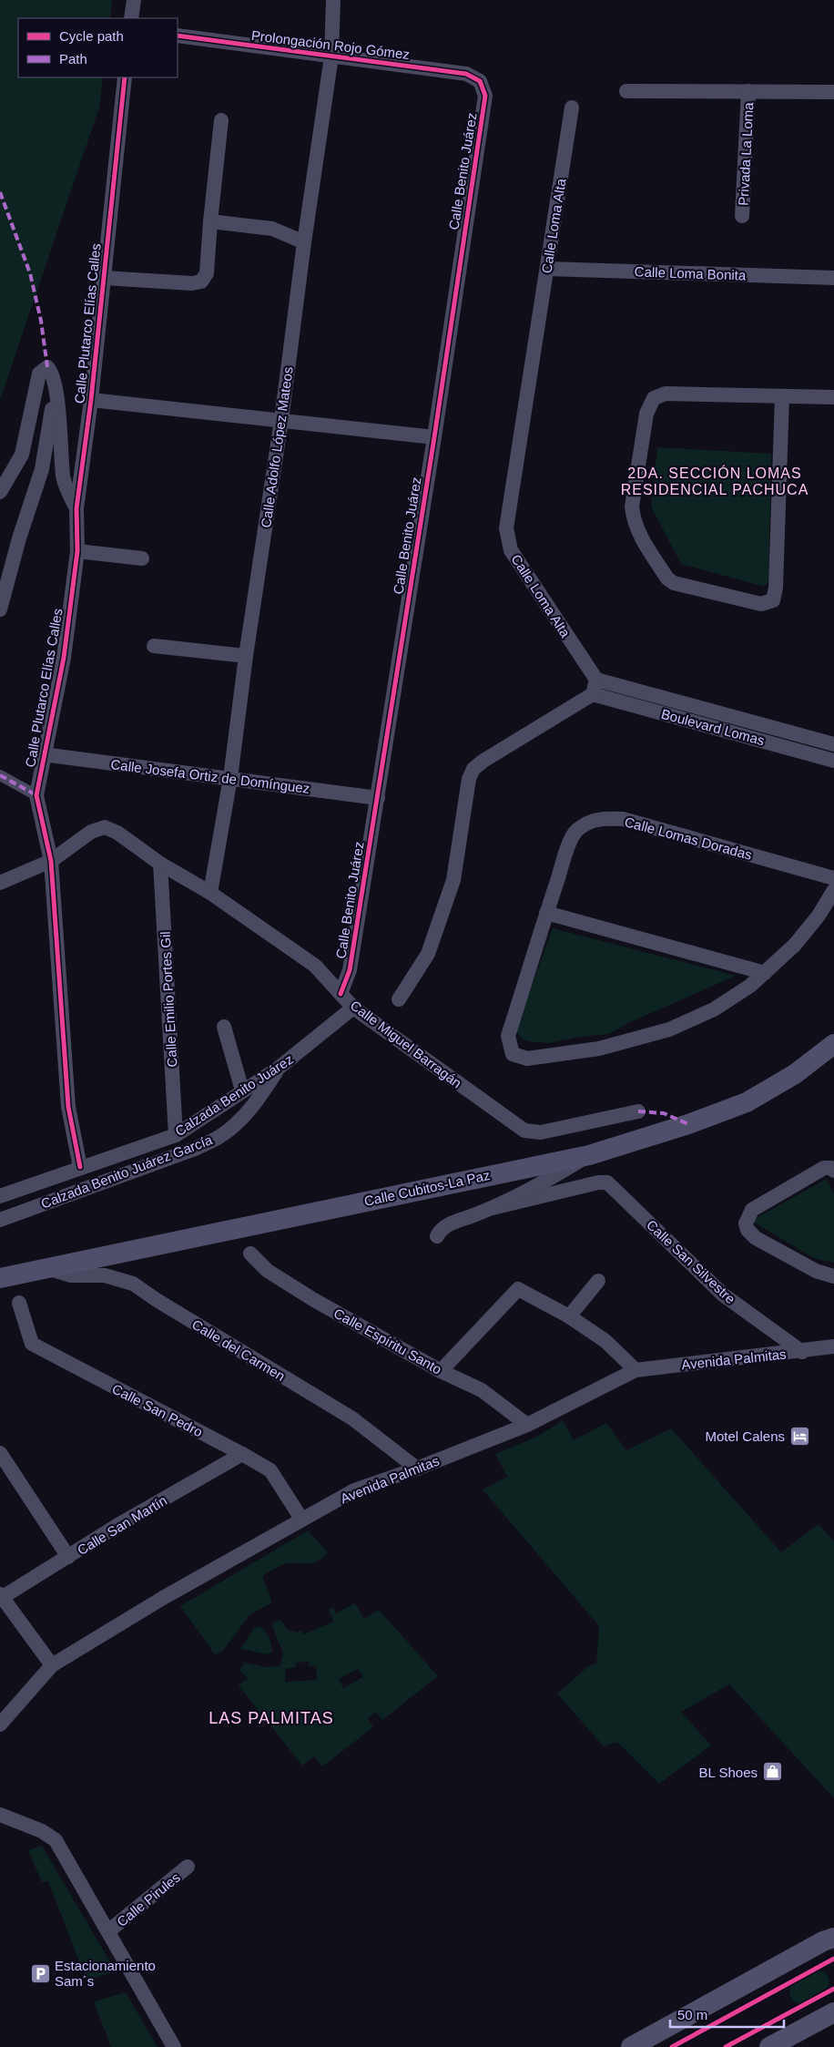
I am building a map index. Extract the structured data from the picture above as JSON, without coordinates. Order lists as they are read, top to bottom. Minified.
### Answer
{"streets":{"main road":["Calle Cubitos-La Paz"],"street":["Prolongación Rojo Gómez","Privada La Loma","Calle Benito Juárez","Calle Loma Alta","Calle Loma Bonita","Calle Plutarco Elías Calles","Calle Adolfo López Mateos","Boulevard Lomas","Calle Josefa Ortiz de Domínguez","Calle Lomas Doradas","Calle Emilio Portes Gil","Calle Miguel Barragán","Calzada Benito Juárez","Calzada Benito Juárez García","Calle San Silvestre","Calle Espíritu Santo","Calle del Carmen","Avenida Palmitas","Calle San Pedro","Calle San Martín","Calle Pirules"]},"crossings":[["Prolongación Rojo Gómez","Calle Benito Juárez"],["Prolongación Rojo Gómez","Calle Adolfo López Mateos"],["Calle Benito Juárez","Calle Josefa Ortiz de Domínguez"],["Calle Benito Juárez","Calle Miguel Barragán"],["Calle Loma Alta","Calle Loma Bonita"],["Calle Loma Alta","Boulevard Lomas"],["Calle Plutarco Elías Calles","Calle Josefa Ortiz de Domínguez"],["Calle Plutarco Elías Calles","Calle Miguel Barragán"],["Calle Plutarco Elías Calles","Calzada Benito Juárez"],["Calle Adolfo López Mateos","Calle Josefa Ortiz de Domínguez"],["Calle Adolfo López Mateos","Calle Miguel Barragán"],["Calle Emilio Portes Gil","Calle Miguel Barragán"],["Calle Emilio Portes Gil","Calzada Benito Juárez"],["Calle Miguel Barragán","Calzada Benito Juárez"],["Calzada Benito Juárez","Calzada Benito Juárez García"],["Calle Cubitos-La Paz","Calle del Carmen"],["Calle San Silvestre","Avenida Palmitas"],["Calle Espíritu Santo","Avenida Palmitas"],["Calle del Carmen","Avenida Palmitas"],["Avenida Palmitas","Calle San Pedro"],["Calle San Pedro","Calle San Martín"]],"districts":["2DA. SECCIÓN LOMAS RESIDENCIAL PACHUCA","LAS PALMITAS"],"places":{"hotel":["Motel Calens"],"shop":["BL Shoes"],"parking":["Estacionamiento Sam´s"]},"legend":["Cycle path","Path"],"scale_bar":"50 m"}
